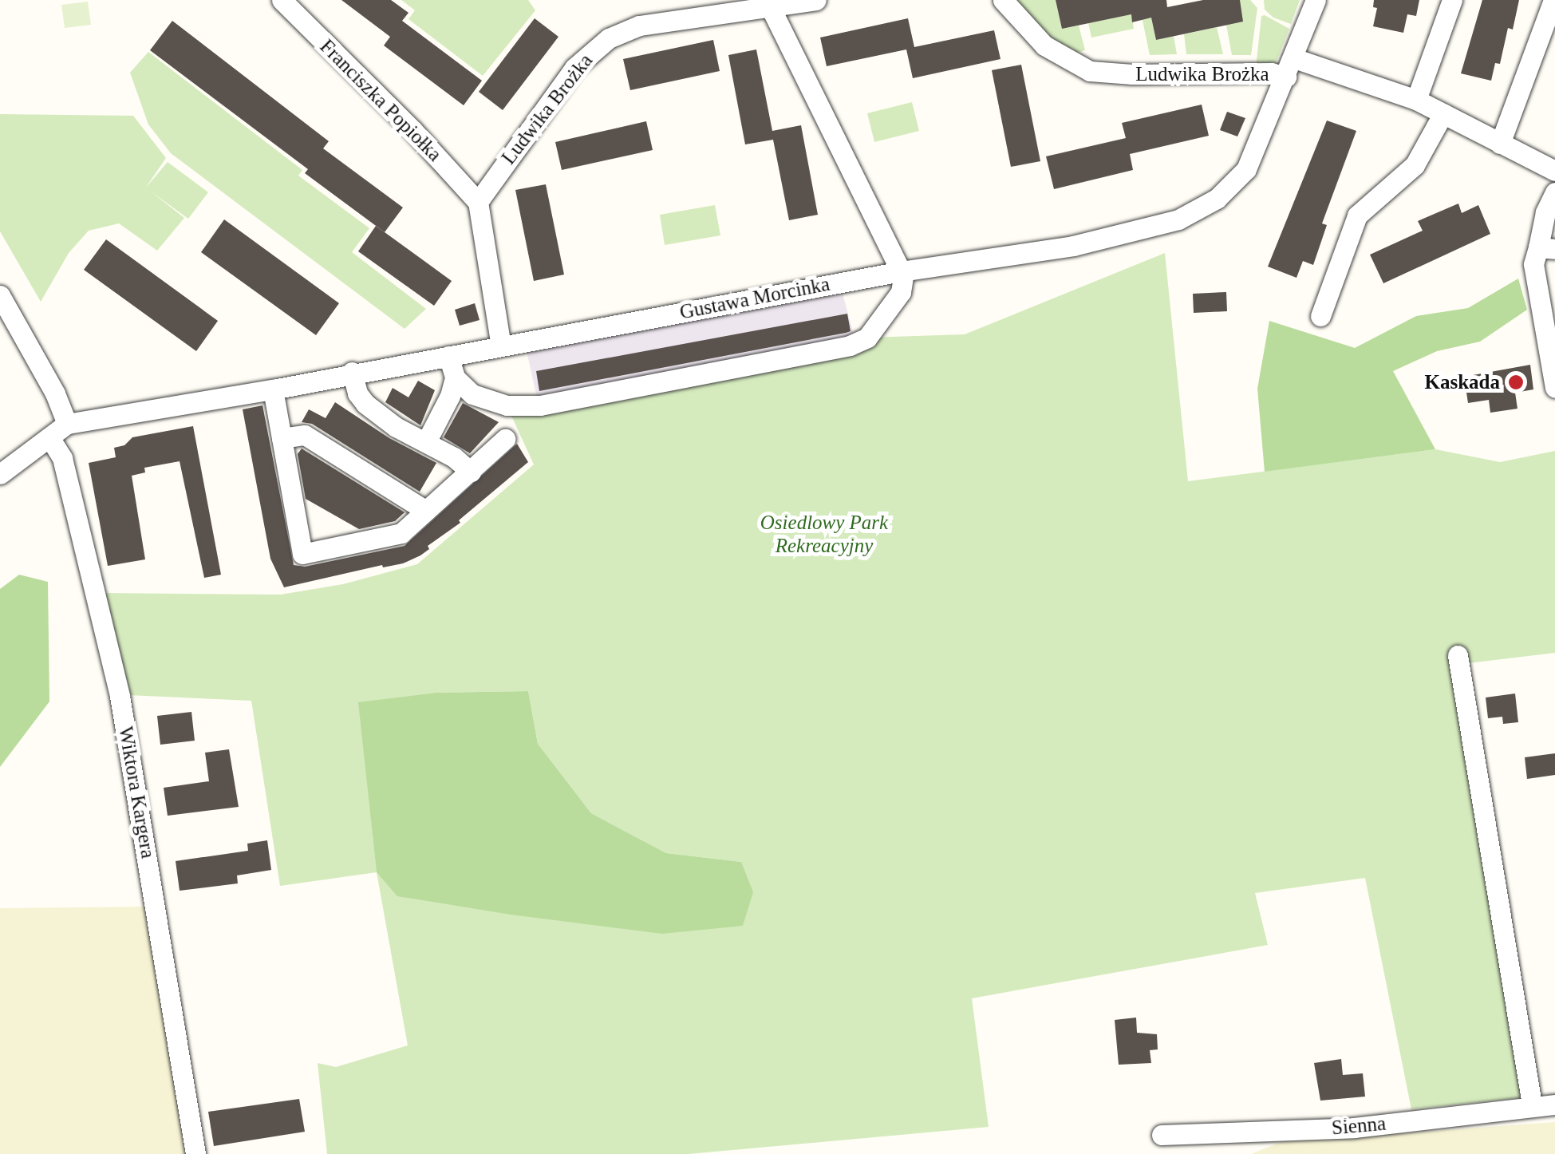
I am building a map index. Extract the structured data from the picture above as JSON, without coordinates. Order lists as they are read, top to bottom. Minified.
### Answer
{"streets":{"street":["Ludwika Brożka","Franciszka Popiołka","Gustawa Morcinka","Wiktora Kargera","Sienna"]},"crossings":[["Ludwika Brożka","Franciszka Popiołka"],["Ludwika Brożka","Gustawa Morcinka"],["Gustawa Morcinka","Wiktora Kargera"]],"parks":["Osiedlowy Park Rekreacyjny"],"places":["Kaskada"]}
